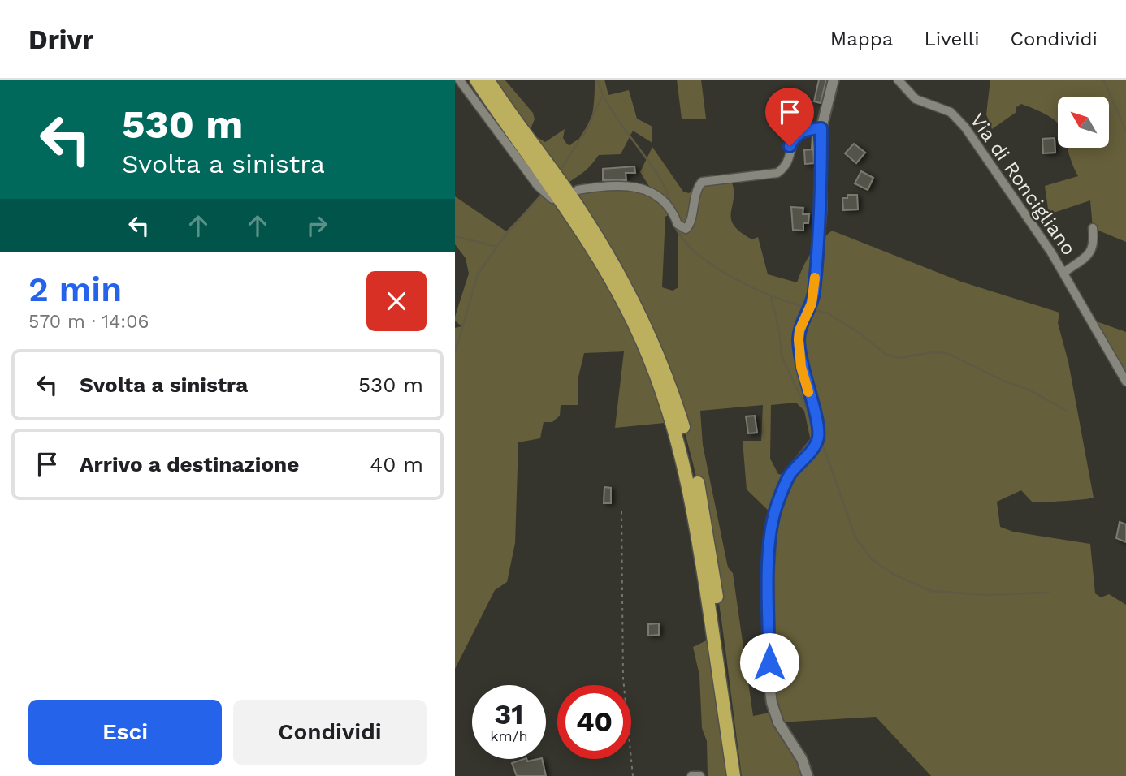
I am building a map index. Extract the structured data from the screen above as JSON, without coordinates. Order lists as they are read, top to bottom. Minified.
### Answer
{"streets":{"street":["Via di Roncigliano"]},"north":"top left","page":{"header":"Drivr","nav":["Mappa","Livelli","Condividi"],"turn":["530 m","Svolta a sinistra"],"heading":["2 min","570 m · 14:06"],"list":[{"name":"Svolta a sinistra","value":"530 m"},{"name":"Arrivo a destinazione","value":"40 m"}],"speed":"31 km/h","limit":"40","buttons":["Esci","Condividi"]}}
